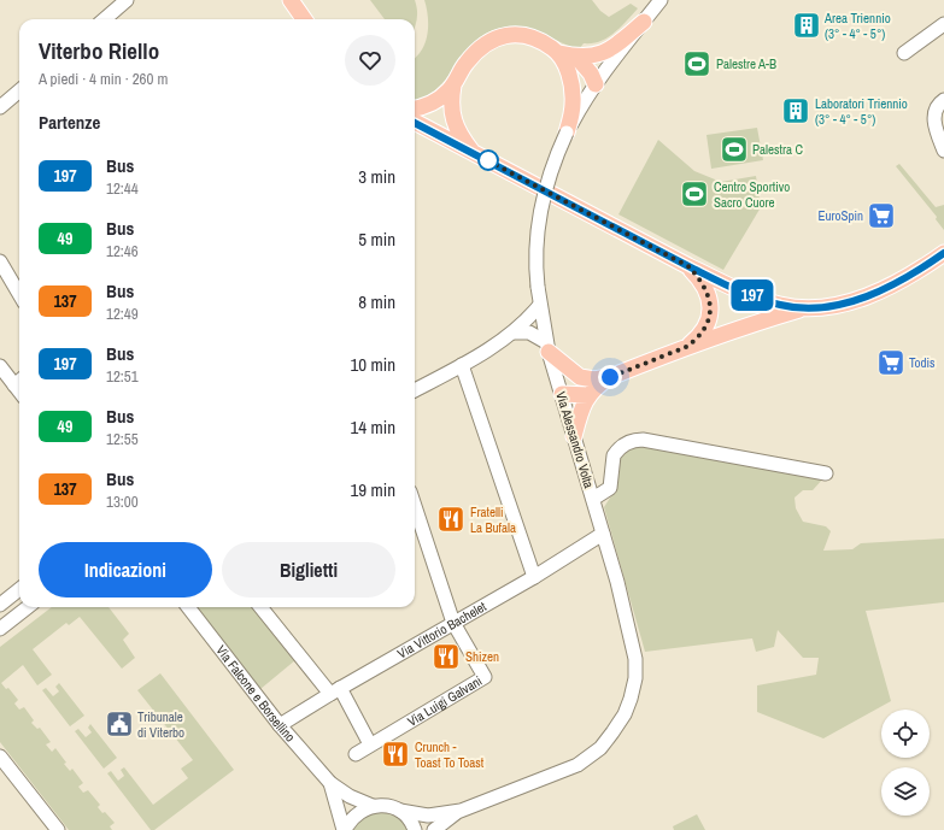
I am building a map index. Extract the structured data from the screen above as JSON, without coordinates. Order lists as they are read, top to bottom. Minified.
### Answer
{"streets":{"street":["Via Alessandro Volta","Via Vittorio Bachelet","Via Falcone e Borsellino","Via Luigi Galvani"]},"crossings":[["Via Alessandro Volta","Via Vittorio Bachelet"],["Via Alessandro Volta","Via Falcone e Borsellino"],["Via Vittorio Bachelet","Via Falcone e Borsellino"],["Via Vittorio Bachelet","Via Luigi Galvani"]],"places":{"building":["Area Triennio (3° - 4° - 5°)","Laboratori Triennio (3° - 4° - 5°)"],"sports":["Palestre A-B","Palestra C","Centro Sportivo Sacro Cuore"],"supermarket":["EuroSpin","Todis"],"restaurant":["Fratelli La Bufala","Shizen","Crunch - Toast To Toast"],"public building":["Tribunale di Viterbo"]},"lines":["bus line 197"],"page":{"on_map":"197","heading":[["Viterbo Riello","A piedi · 4 min · 260 m"],"Partenze"],"list":[{"mark":"197","name":"Bus","note":"12:44","value":"3 min"},{"mark":"49","name":"Bus","note":"12:46","value":"5 min"},{"mark":"137","name":"Bus","note":"12:49","value":"8 min"},{"mark":"197","name":"Bus","note":"12:51","value":"10 min"},{"mark":"49","name":"Bus","note":"12:55","value":"14 min"},{"mark":"137","name":"Bus","note":"13:00","value":"19 min"}],"buttons":["Indicazioni","Biglietti"]}}
